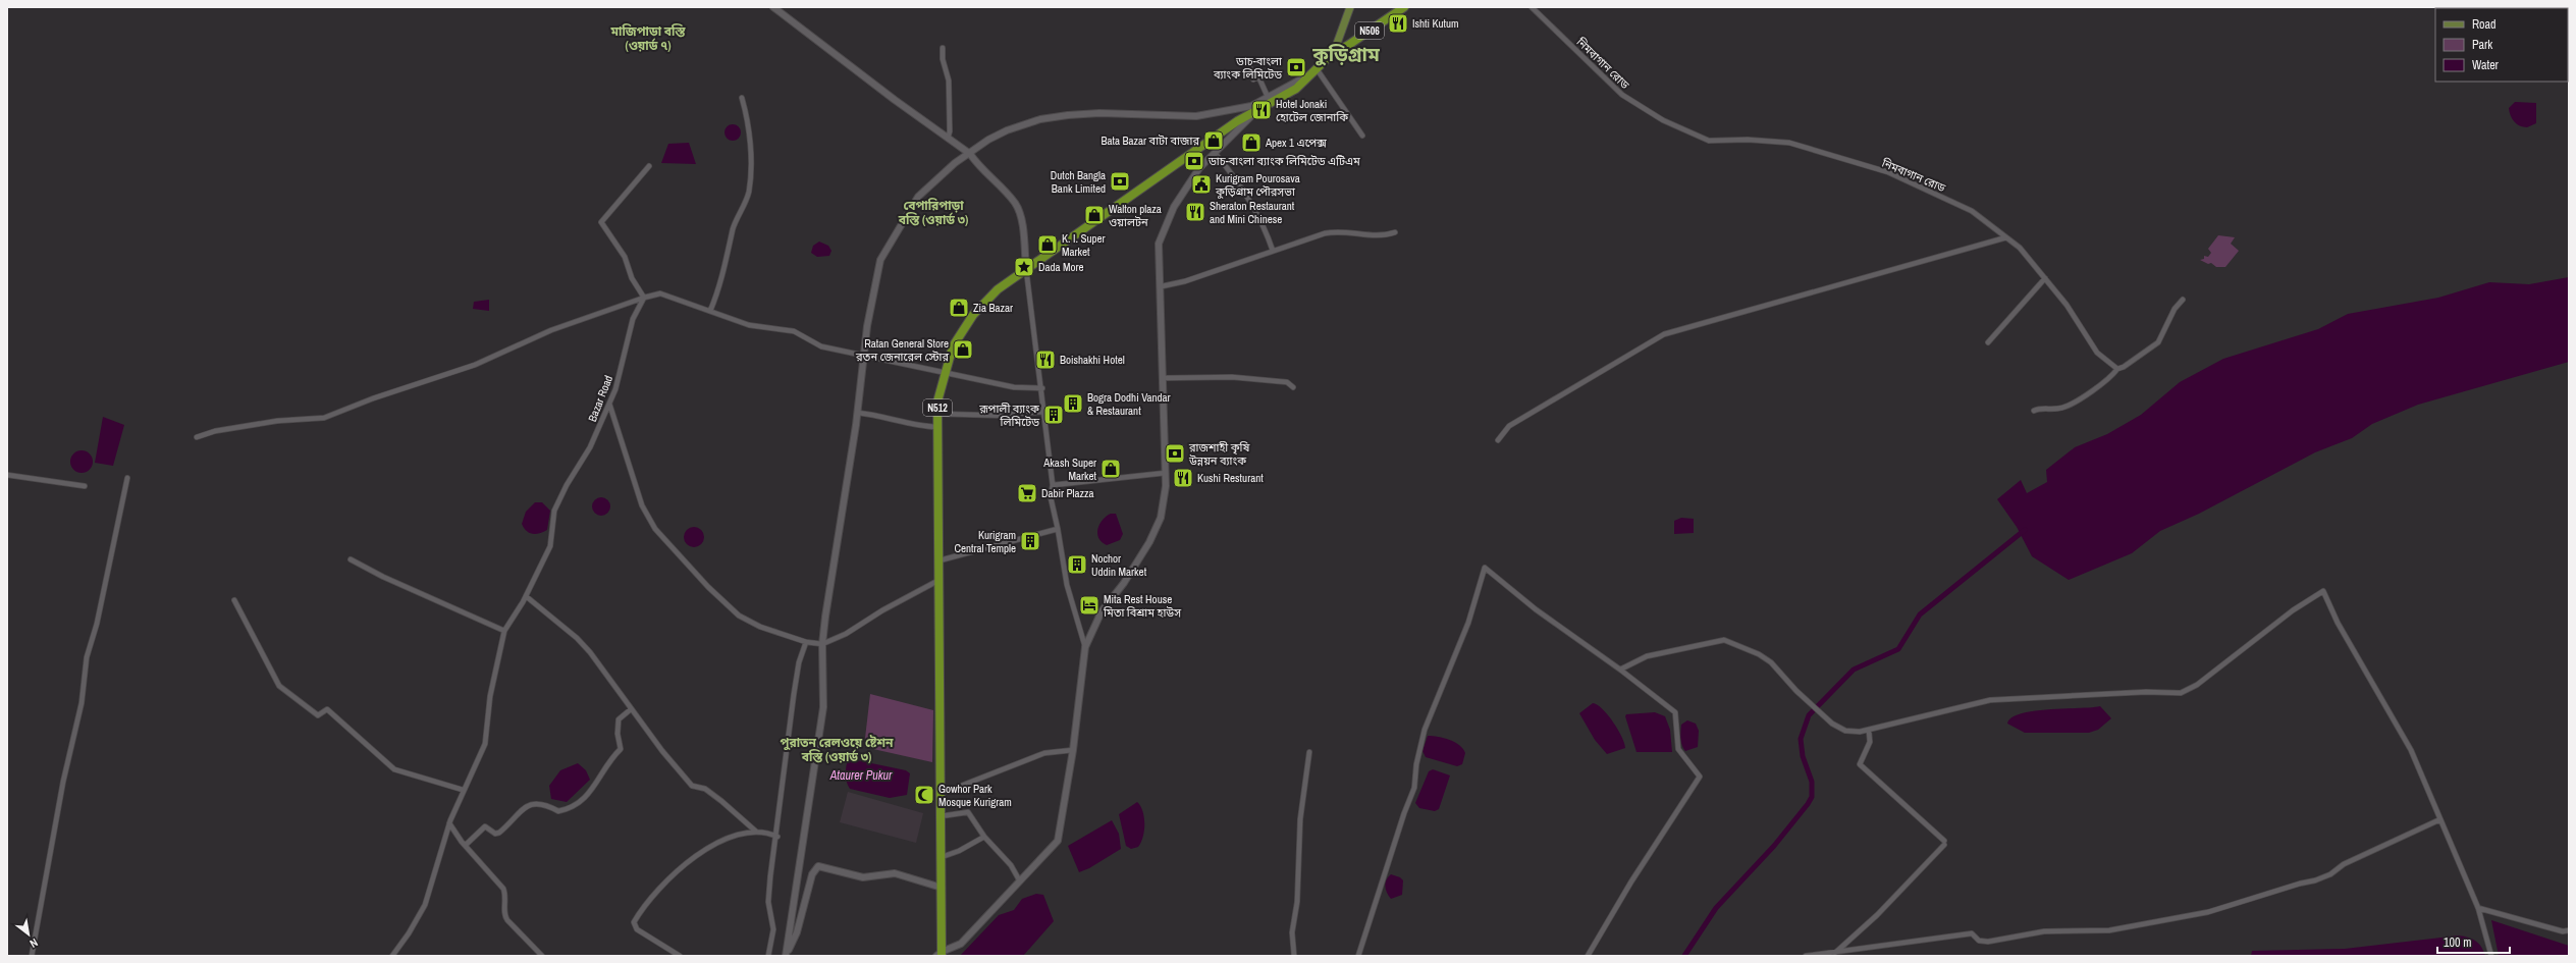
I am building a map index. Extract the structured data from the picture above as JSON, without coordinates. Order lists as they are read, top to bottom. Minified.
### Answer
{"streets":{"highway":["N506","N512"],"street":["নিমবাগান রোড","Bazar Road"]},"crossings":[["N506","N512"]],"districts":["মাজিপাড়া বস্তি (ওয়ার্ড ৭)","কুড়িগ্রাম","বেপারিপাড়া বস্তি (ওয়ার্ড ৩)","পুরাতন রেলওয়ে ষ্টেশন বস্তি (ওয়ার্ড ৩)"],"water":["Ataurer Pukur"],"places":{"restaurant":["Ishti Kutum","Hotel Jonaki হোটেল জোনাকি","Sheraton Restaurant and Mini Chinese","Boishakhi Hotel","Kushi Resturant"],"bank":["ডাচ-বাংলা ব্যাংক লিমিটেড","ডাচ-বাংলা ব্যাংক লিমিটেড এটিএম","Dutch Bangla Bank Limited","রাজশাহী কৃষি উন্নয়ন ব্যাংক"],"shop":["Bata Bazar বাটা বাজার","Apex 1 এপেক্স","Walton plaza ওয়ালটন","K. I. Super Market","Zia Bazar","Ratan General Store রতন জেনারেল স্টোর","Akash Super Market"],"public building":["Kurigram Pourosava কুড়িগ্রাম পৌরসভা"],"place":["Dada More"],"building":["Bogra Dodhi Vandar & Restaurant","রূপালী ব্যাংক লিমিটেড","Kurigram Central Temple","Nochor Uddin Market"],"supermarket":["Dabir Plazza"],"hotel":["Mita Rest House মিতা বিশ্রাম হাউস"],"mosque":["Gowhor Park Mosque Kurigram"]},"legend":["Road","Park","Water"],"scale_bar":"100 m","north":"bottom right"}
